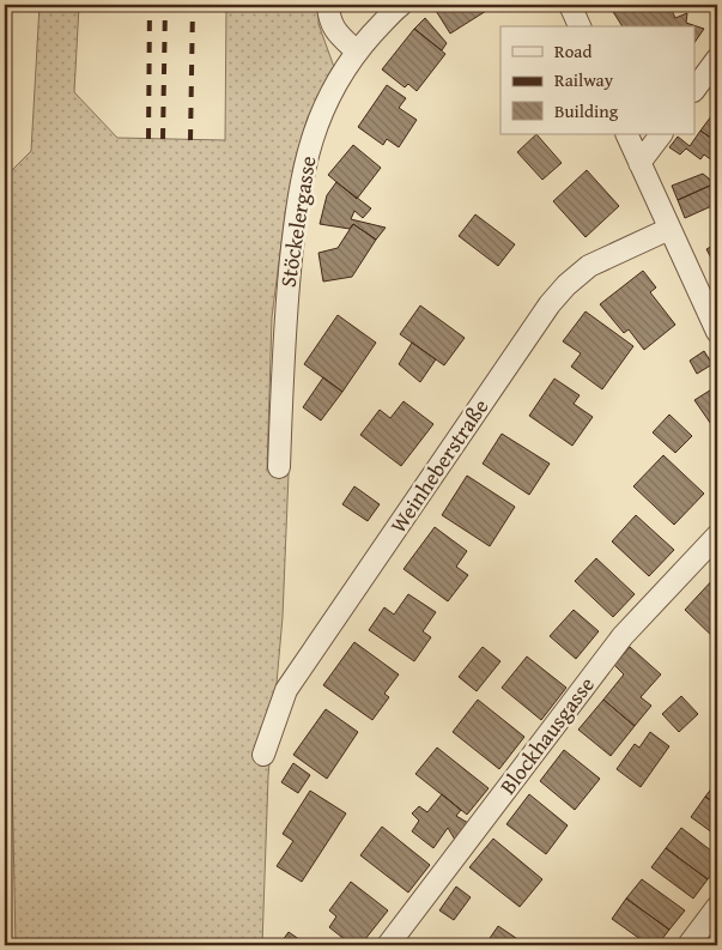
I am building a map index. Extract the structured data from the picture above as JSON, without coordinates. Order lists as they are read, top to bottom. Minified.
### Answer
{"streets":{"street":["Stöckelergasse","Weinheberstraße","Blockhausgasse"]},"legend":["Road","Railway","Building"]}
